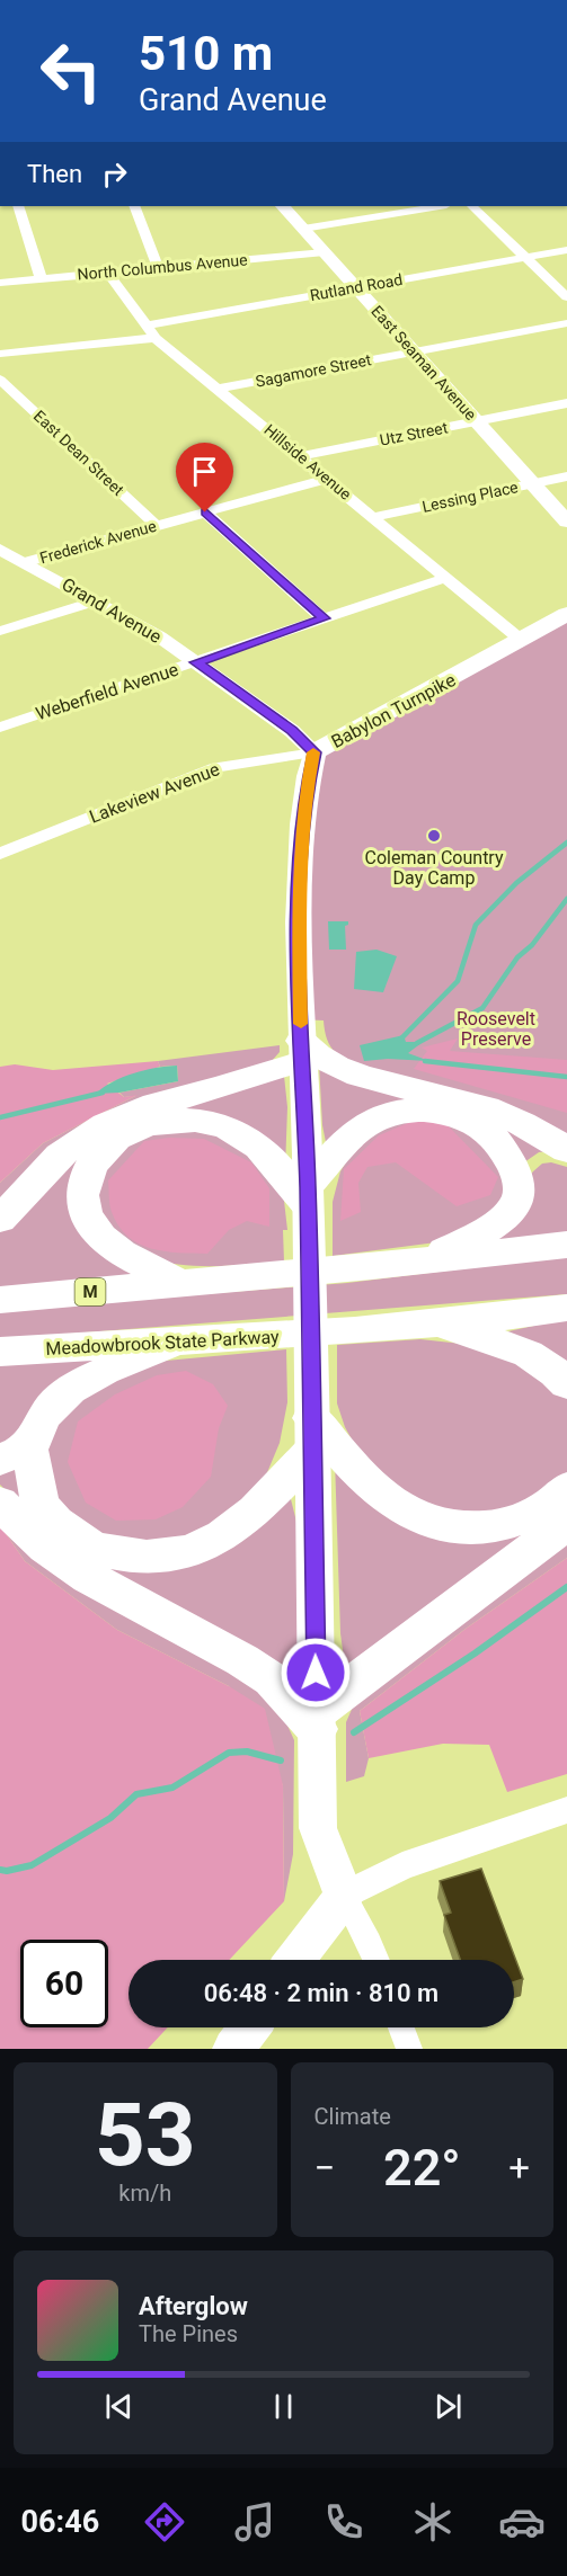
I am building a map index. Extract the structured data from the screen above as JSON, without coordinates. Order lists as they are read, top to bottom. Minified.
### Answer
{"streets":{"highway":["M","Meadowbrook State Parkway"],"main road":["East Seaman Avenue","Babylon Turnpike"],"street":["North Columbus Avenue","Rutland Road","Sagamore Street","Utz Street","East Dean Street","Hillside Avenue","Lessing Place","Frederick Avenue","Grand Avenue","Weberfield Avenue","Lakeview Avenue"]},"crossings":[["North Columbus Avenue","East Seaman Avenue"],["North Columbus Avenue","Hillside Avenue"],["Rutland Road","East Seaman Avenue"],["Rutland Road","Hillside Avenue"],["East Seaman Avenue","Sagamore Street"],["East Seaman Avenue","Utz Street"],["East Seaman Avenue","Lessing Place"],["Sagamore Street","Hillside Avenue"],["Utz Street","Hillside Avenue"],["East Dean Street","Frederick Avenue"],["Hillside Avenue","Lessing Place"],["Hillside Avenue","Frederick Avenue"],["Hillside Avenue","Weberfield Avenue"],["Hillside Avenue","Babylon Turnpike"],["Frederick Avenue","Grand Avenue"],["Grand Avenue","Weberfield Avenue"],["Grand Avenue","Babylon Turnpike"],["Grand Avenue","Lakeview Avenue"],["Babylon Turnpike","Lakeview Avenue"]],"parks":["Roosevelt Preserve"],"places":["Coleman Country Day Camp"],"page":{"turn":["510 m","Grand Avenue"],"then":"Then","limit":"60","trip":"06:48 · 2 min · 810 m","tile":[["53","km/h"],"Climate"],"heat":["−","22°","+"],"song":["Afterglow","The Pines"],"tabs":"06:46"}}
